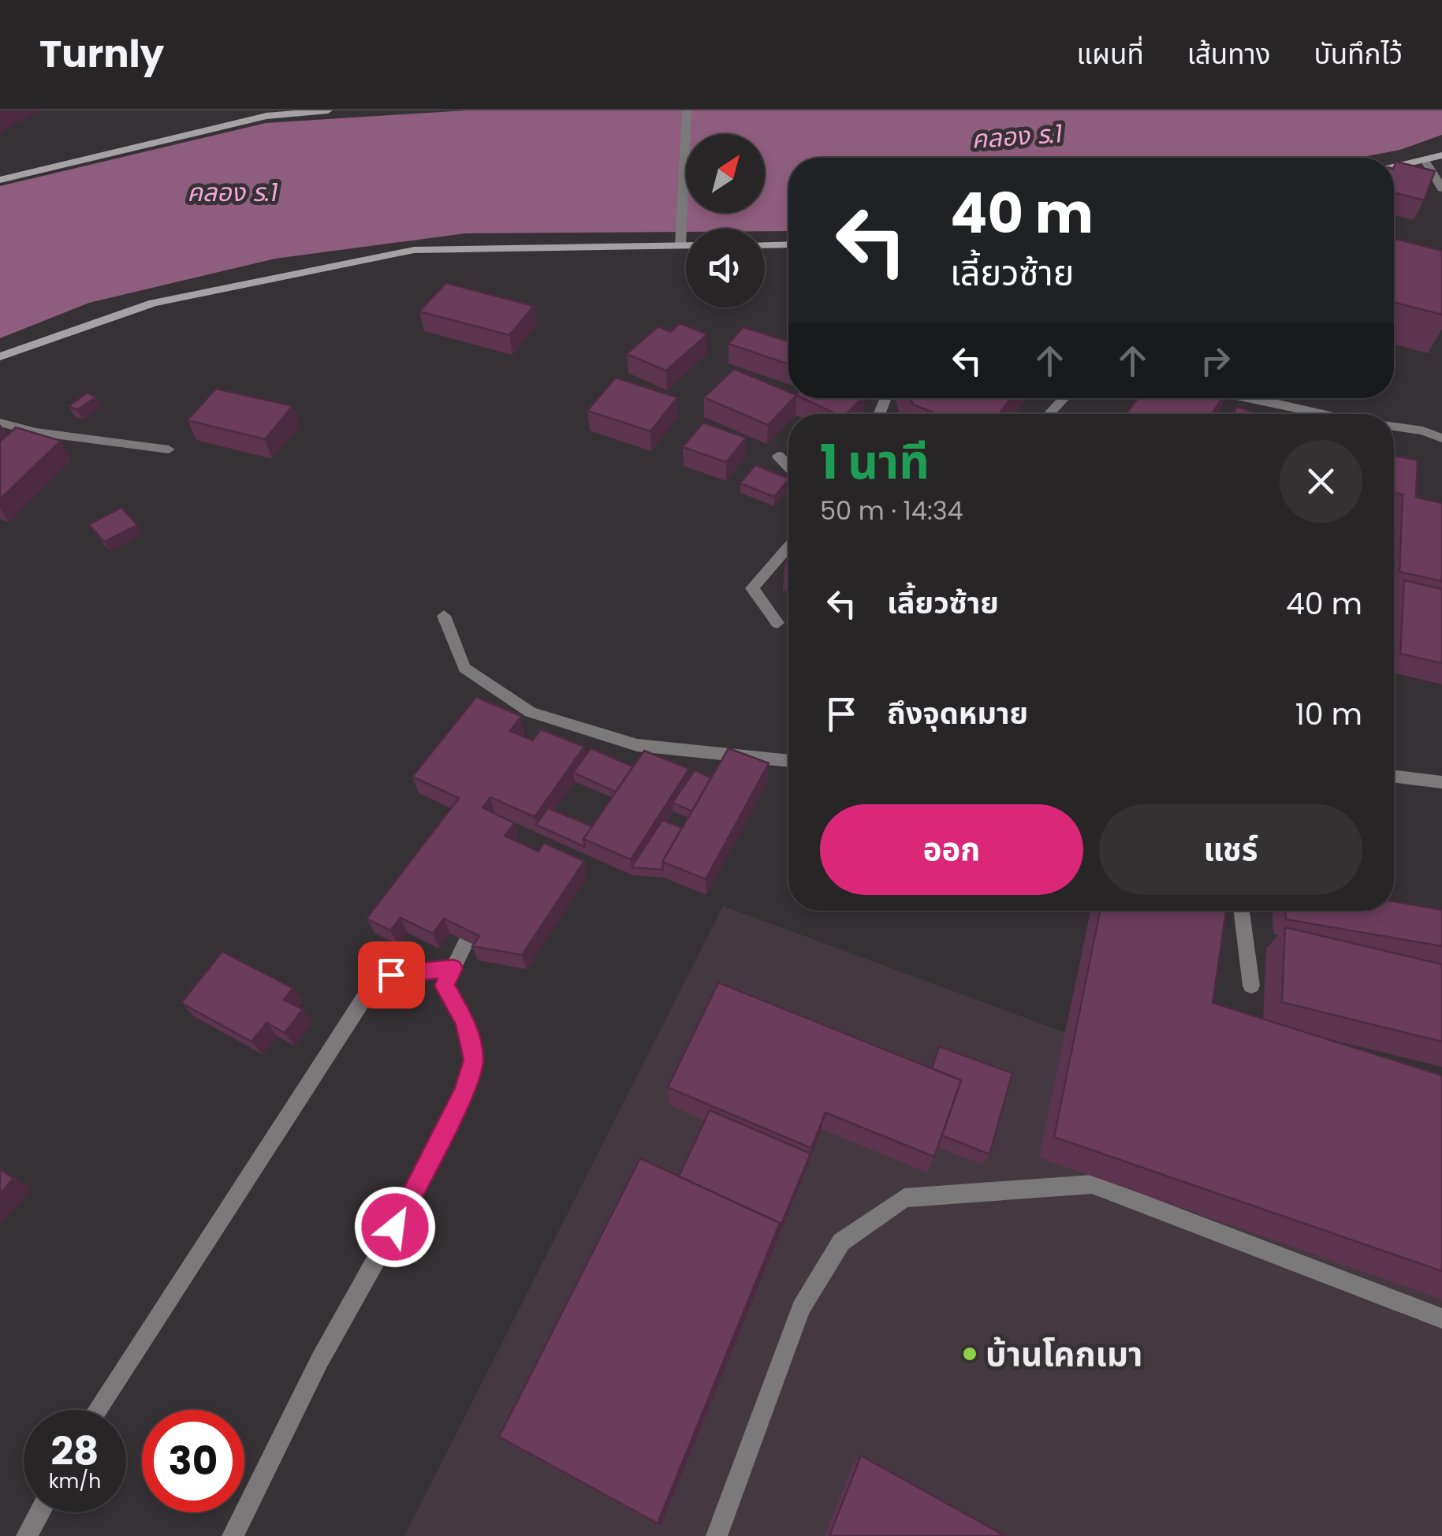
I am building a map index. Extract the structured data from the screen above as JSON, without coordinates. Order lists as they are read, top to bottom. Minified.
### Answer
{"water":["คลอง ร.1"],"places":["บ้านโคกเมา"],"north":"top right","page":{"header":"Turnly","nav":["แผนที่","เส้นทาง","บันทึกไว้"],"turn":["40 m","เลี้ยวซ้าย"],"heading":["1 นาที","50 m · 14:34"],"list":[{"name":"เลี้ยวซ้าย","value":"40 m"},{"name":"ถึงจุดหมาย","value":"10 m"}],"buttons":["ออก","แชร์"],"speed":"28 km/h","limit":"30"}}
